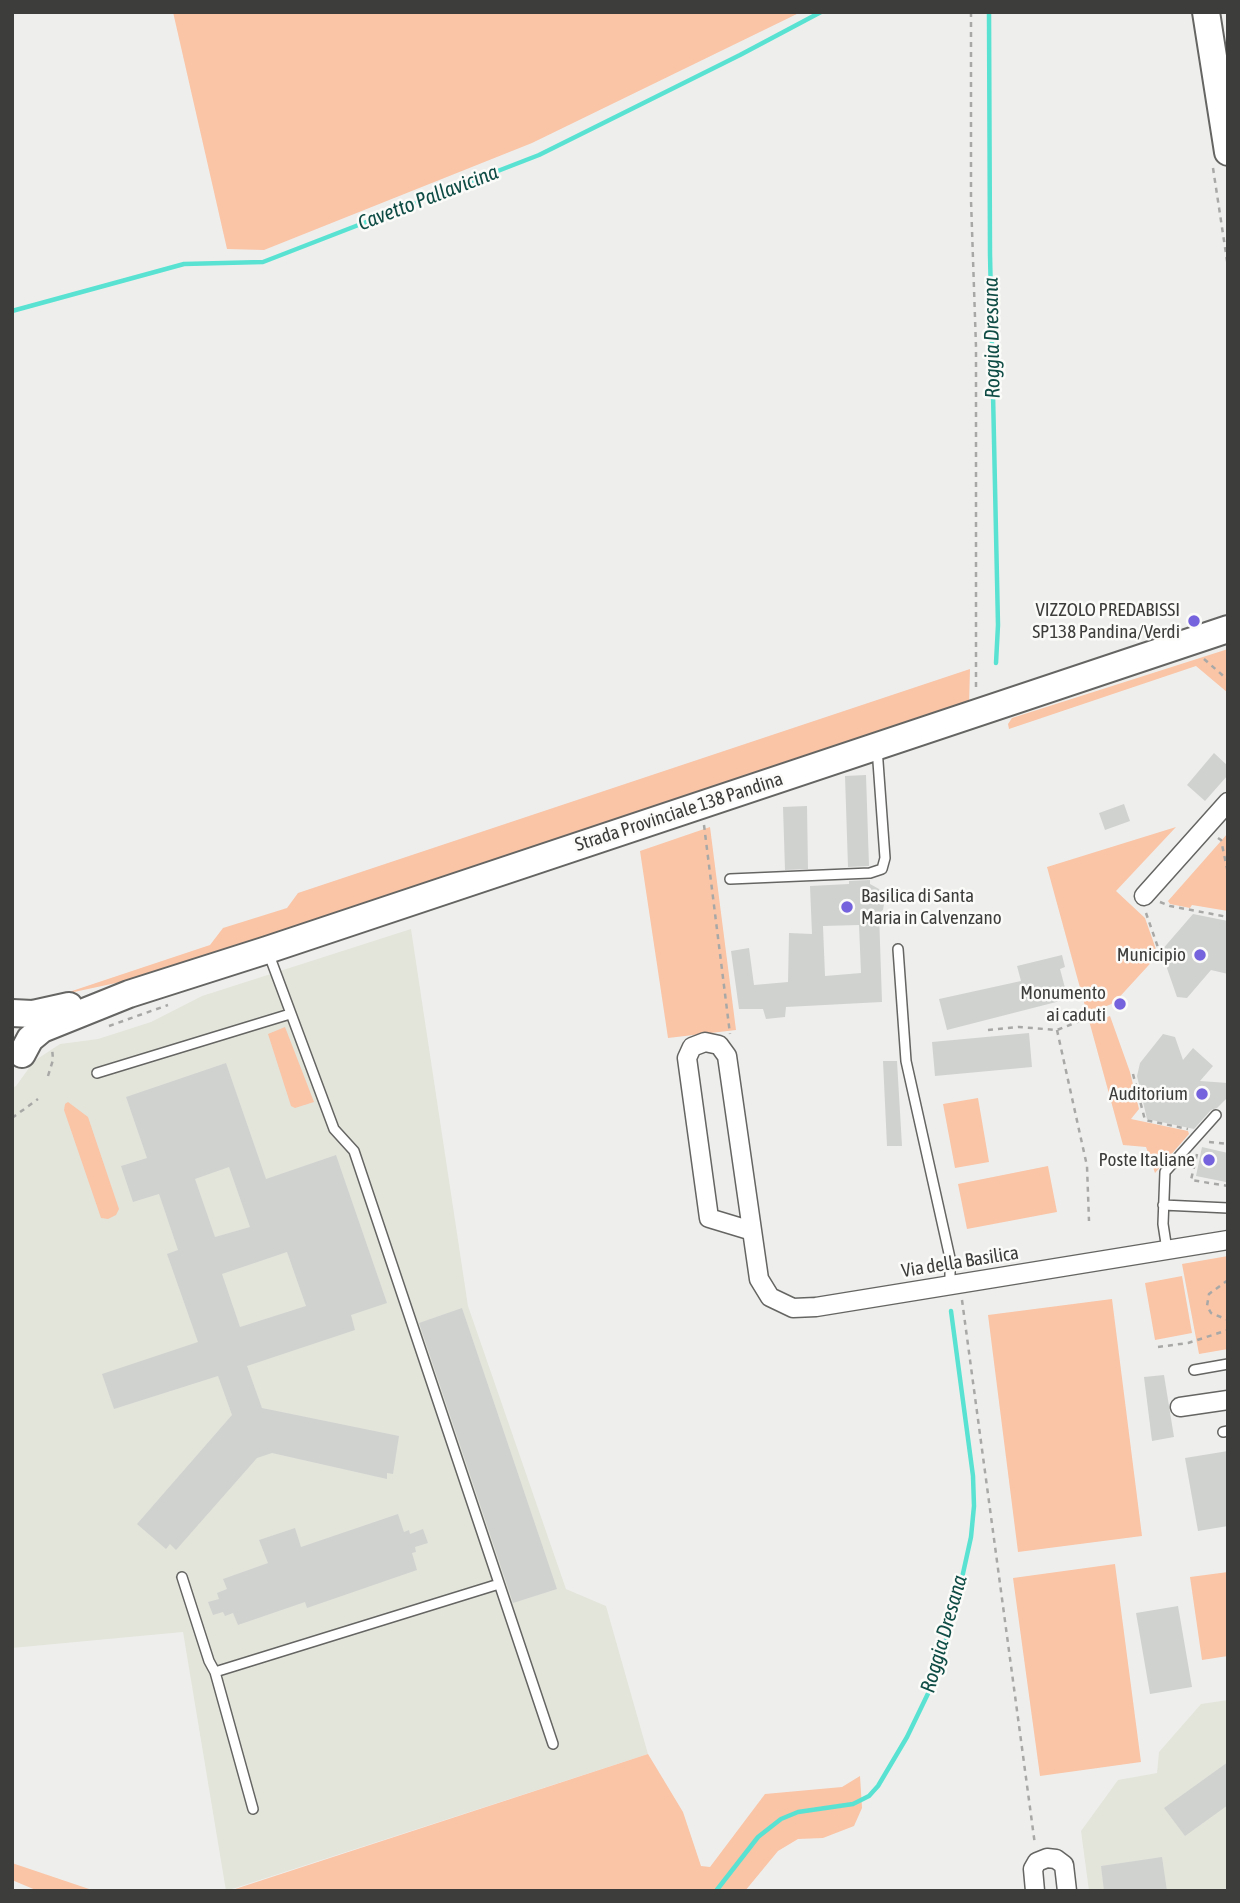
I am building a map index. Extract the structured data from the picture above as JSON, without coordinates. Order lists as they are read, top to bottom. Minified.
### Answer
{"streets":{"street":["Strada Provinciale 138 Pandina","Via della Basilica"]},"water":["Cavetto Pallavicina","Roggia Dresana"],"places":["VIZZOLO PREDABISSI SP138 Pandina/Verdi","Basilica di Santa Maria in Calvenzano","Municipio","Monumento ai caduti","Auditorium","Poste Italiane"]}
